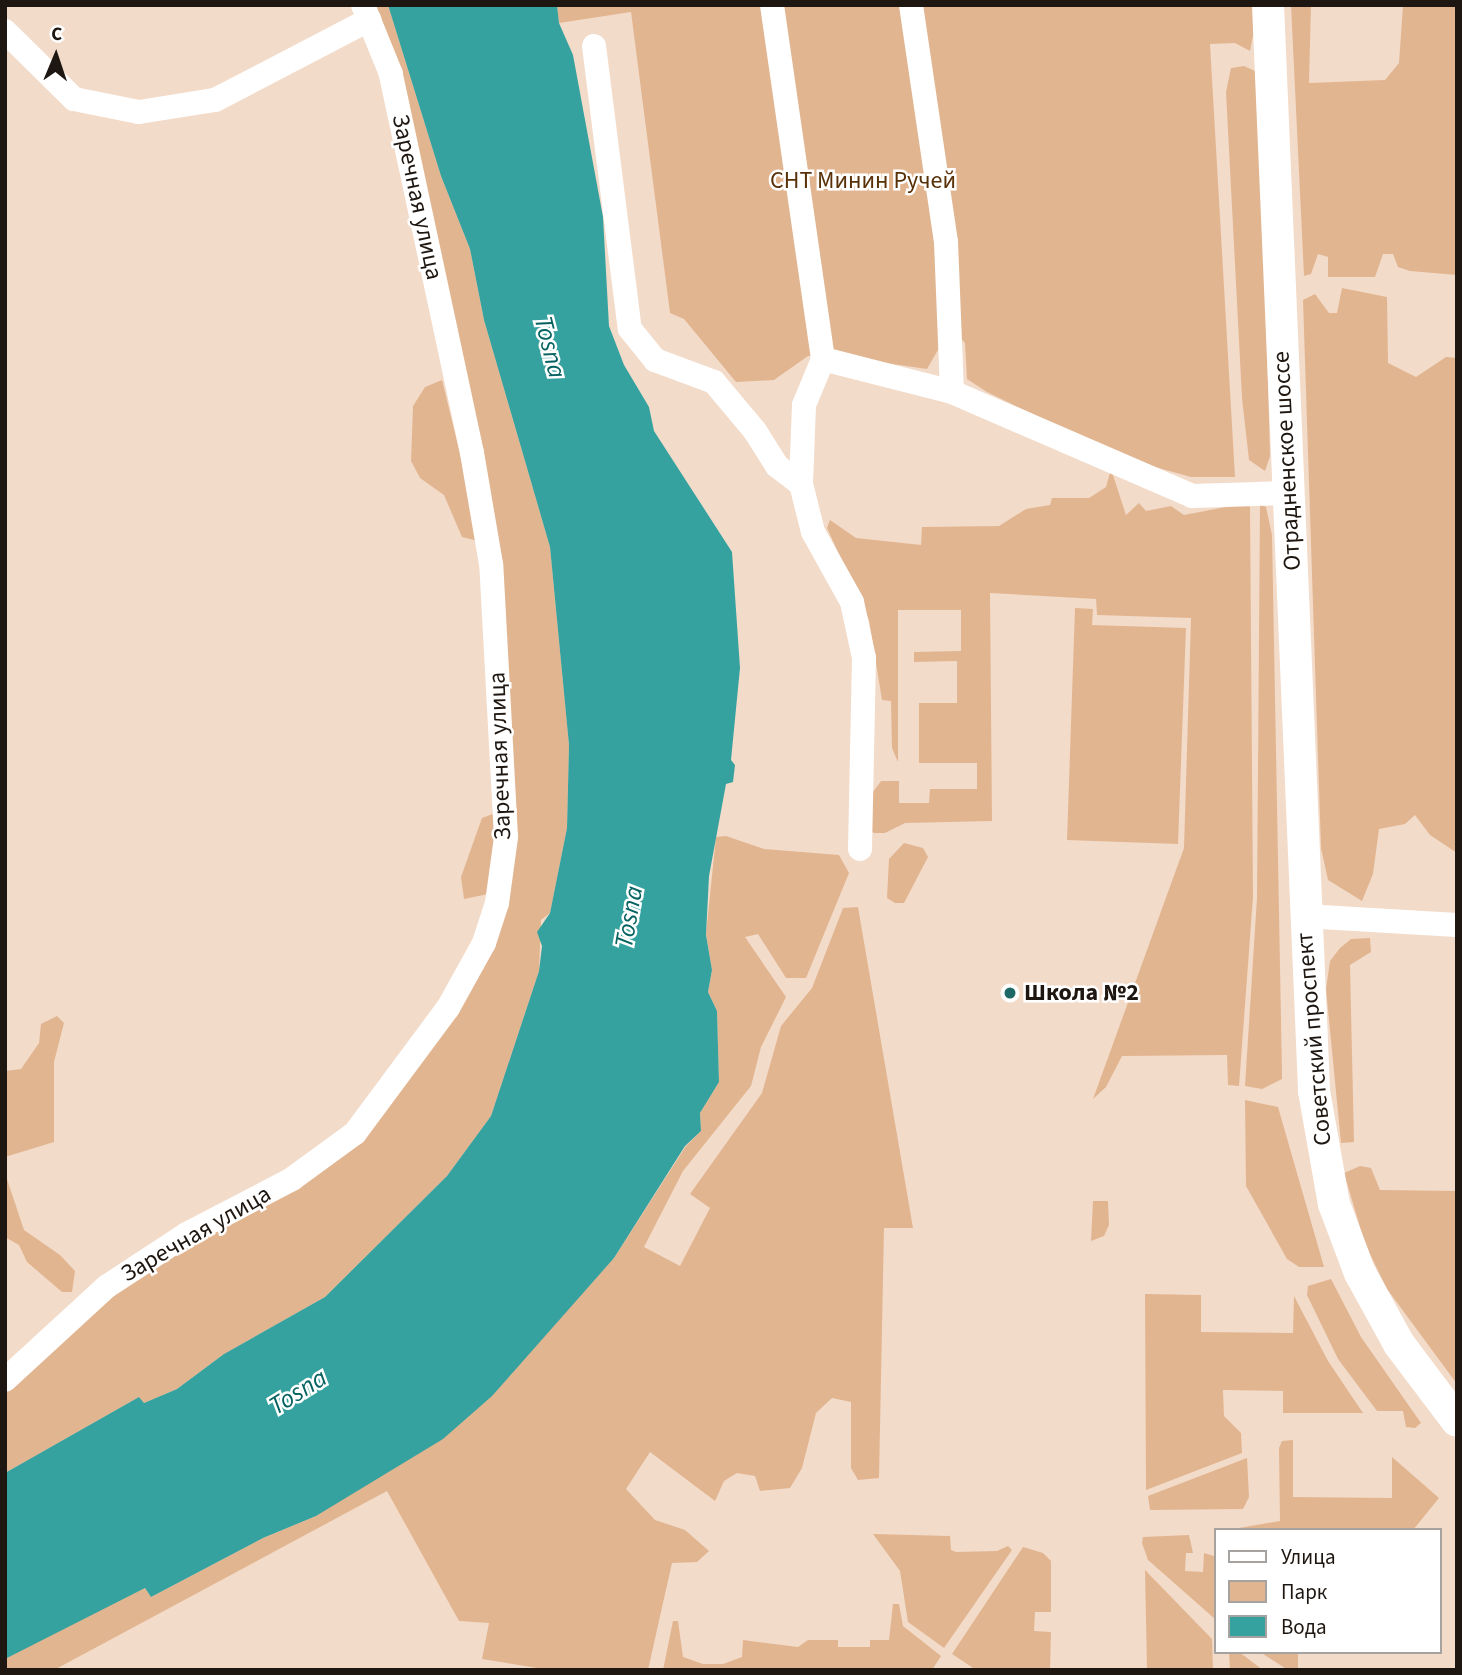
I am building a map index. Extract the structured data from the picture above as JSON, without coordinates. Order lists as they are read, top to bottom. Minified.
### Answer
{"streets":{"main road":["Отрадненское шоссе","Советский проспект"],"street":["Заречная улица"]},"crossings":[["Отрадненское шоссе","Советский проспект"]],"water":["Tosna"],"parks":["СНТ Минин Ручей"],"places":["Школа №2"],"legend":["Улица","Парк","Вода"],"north":"top"}
